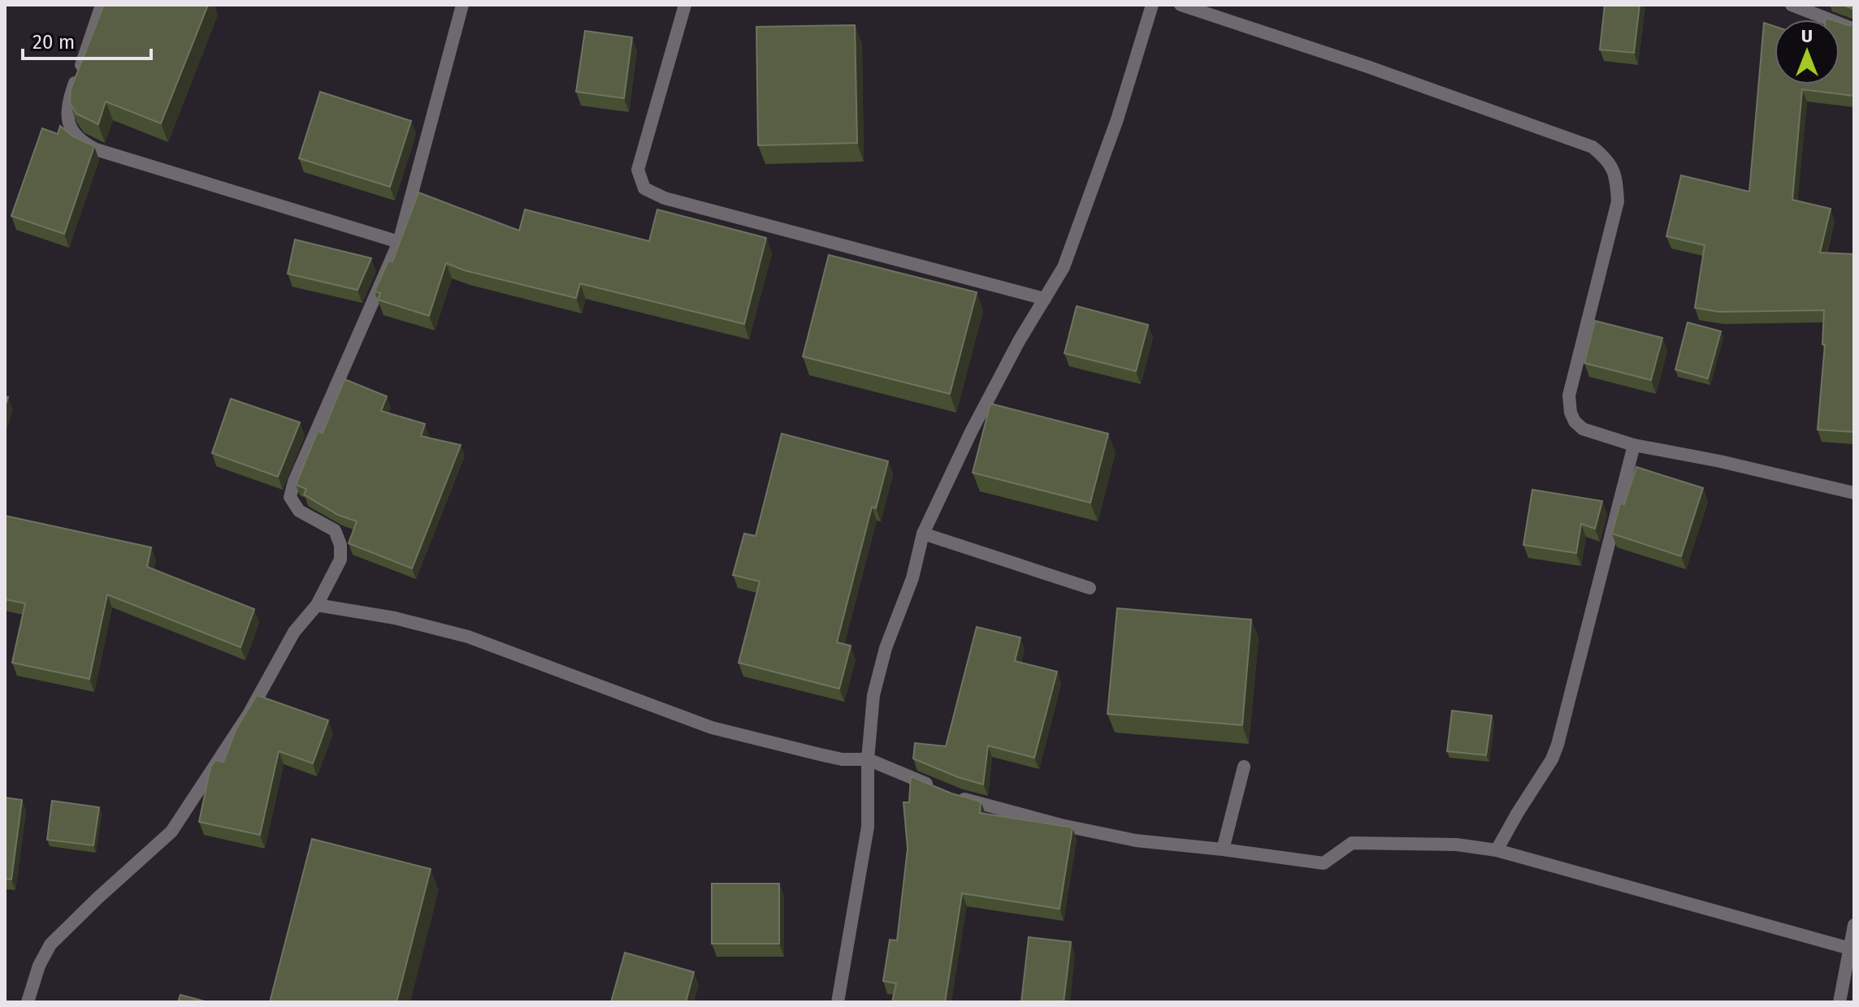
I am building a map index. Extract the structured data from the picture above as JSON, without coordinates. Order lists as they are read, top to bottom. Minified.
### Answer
{"scale_bar":"20 m","north":"top"}
